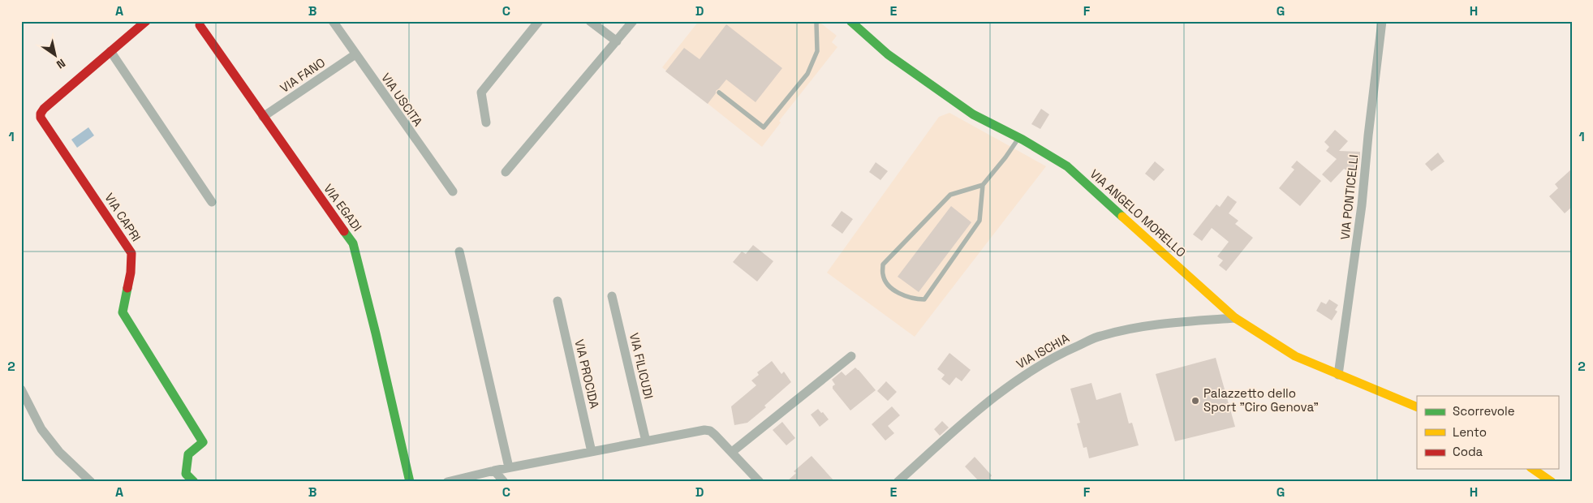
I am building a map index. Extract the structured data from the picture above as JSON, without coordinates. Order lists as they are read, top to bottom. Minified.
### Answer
{"streets":{"street":["VIA FANO","VIA USCITA","VIA PONTICELLI","VIA EGADI","VIA ANGELO MORELLO","VIA CAPRI","VIA ISCHIA","VIA FILICUDI","VIA PROCIDA"]},"crossings":[["VIA FANO","VIA USCITA"],["VIA FANO","VIA EGADI"],["VIA PONTICELLI","VIA ANGELO MORELLO"],["VIA ANGELO MORELLO","VIA ISCHIA"]],"places":["Palazzetto dello Sport \"Ciro Genova\""],"legend":["Scorrevole","Lento","Coda"],"north":"bottom right","grid":{"columns":["A","B","C","D","E","F","G","H"],"rows":["1","2"]}}
